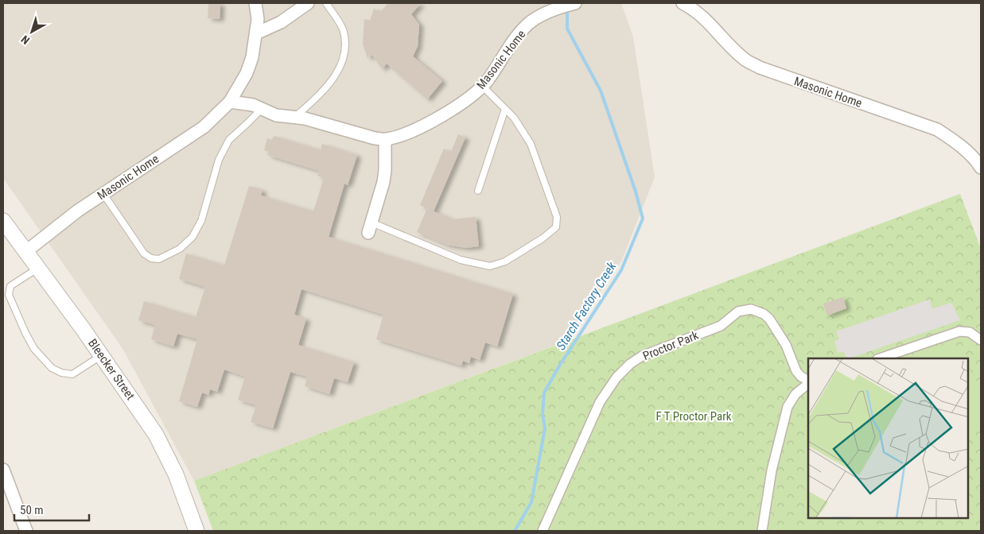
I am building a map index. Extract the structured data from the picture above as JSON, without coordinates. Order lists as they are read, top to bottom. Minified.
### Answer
{"streets":{"street":["Masonic Home","Proctor Park","Bleecker Street"]},"crossings":[["Masonic Home","Bleecker Street"]],"water":["Starch Factory Creek"],"parks":["F T Proctor Park"],"scale_bar":"50 m","north":"bottom left"}
